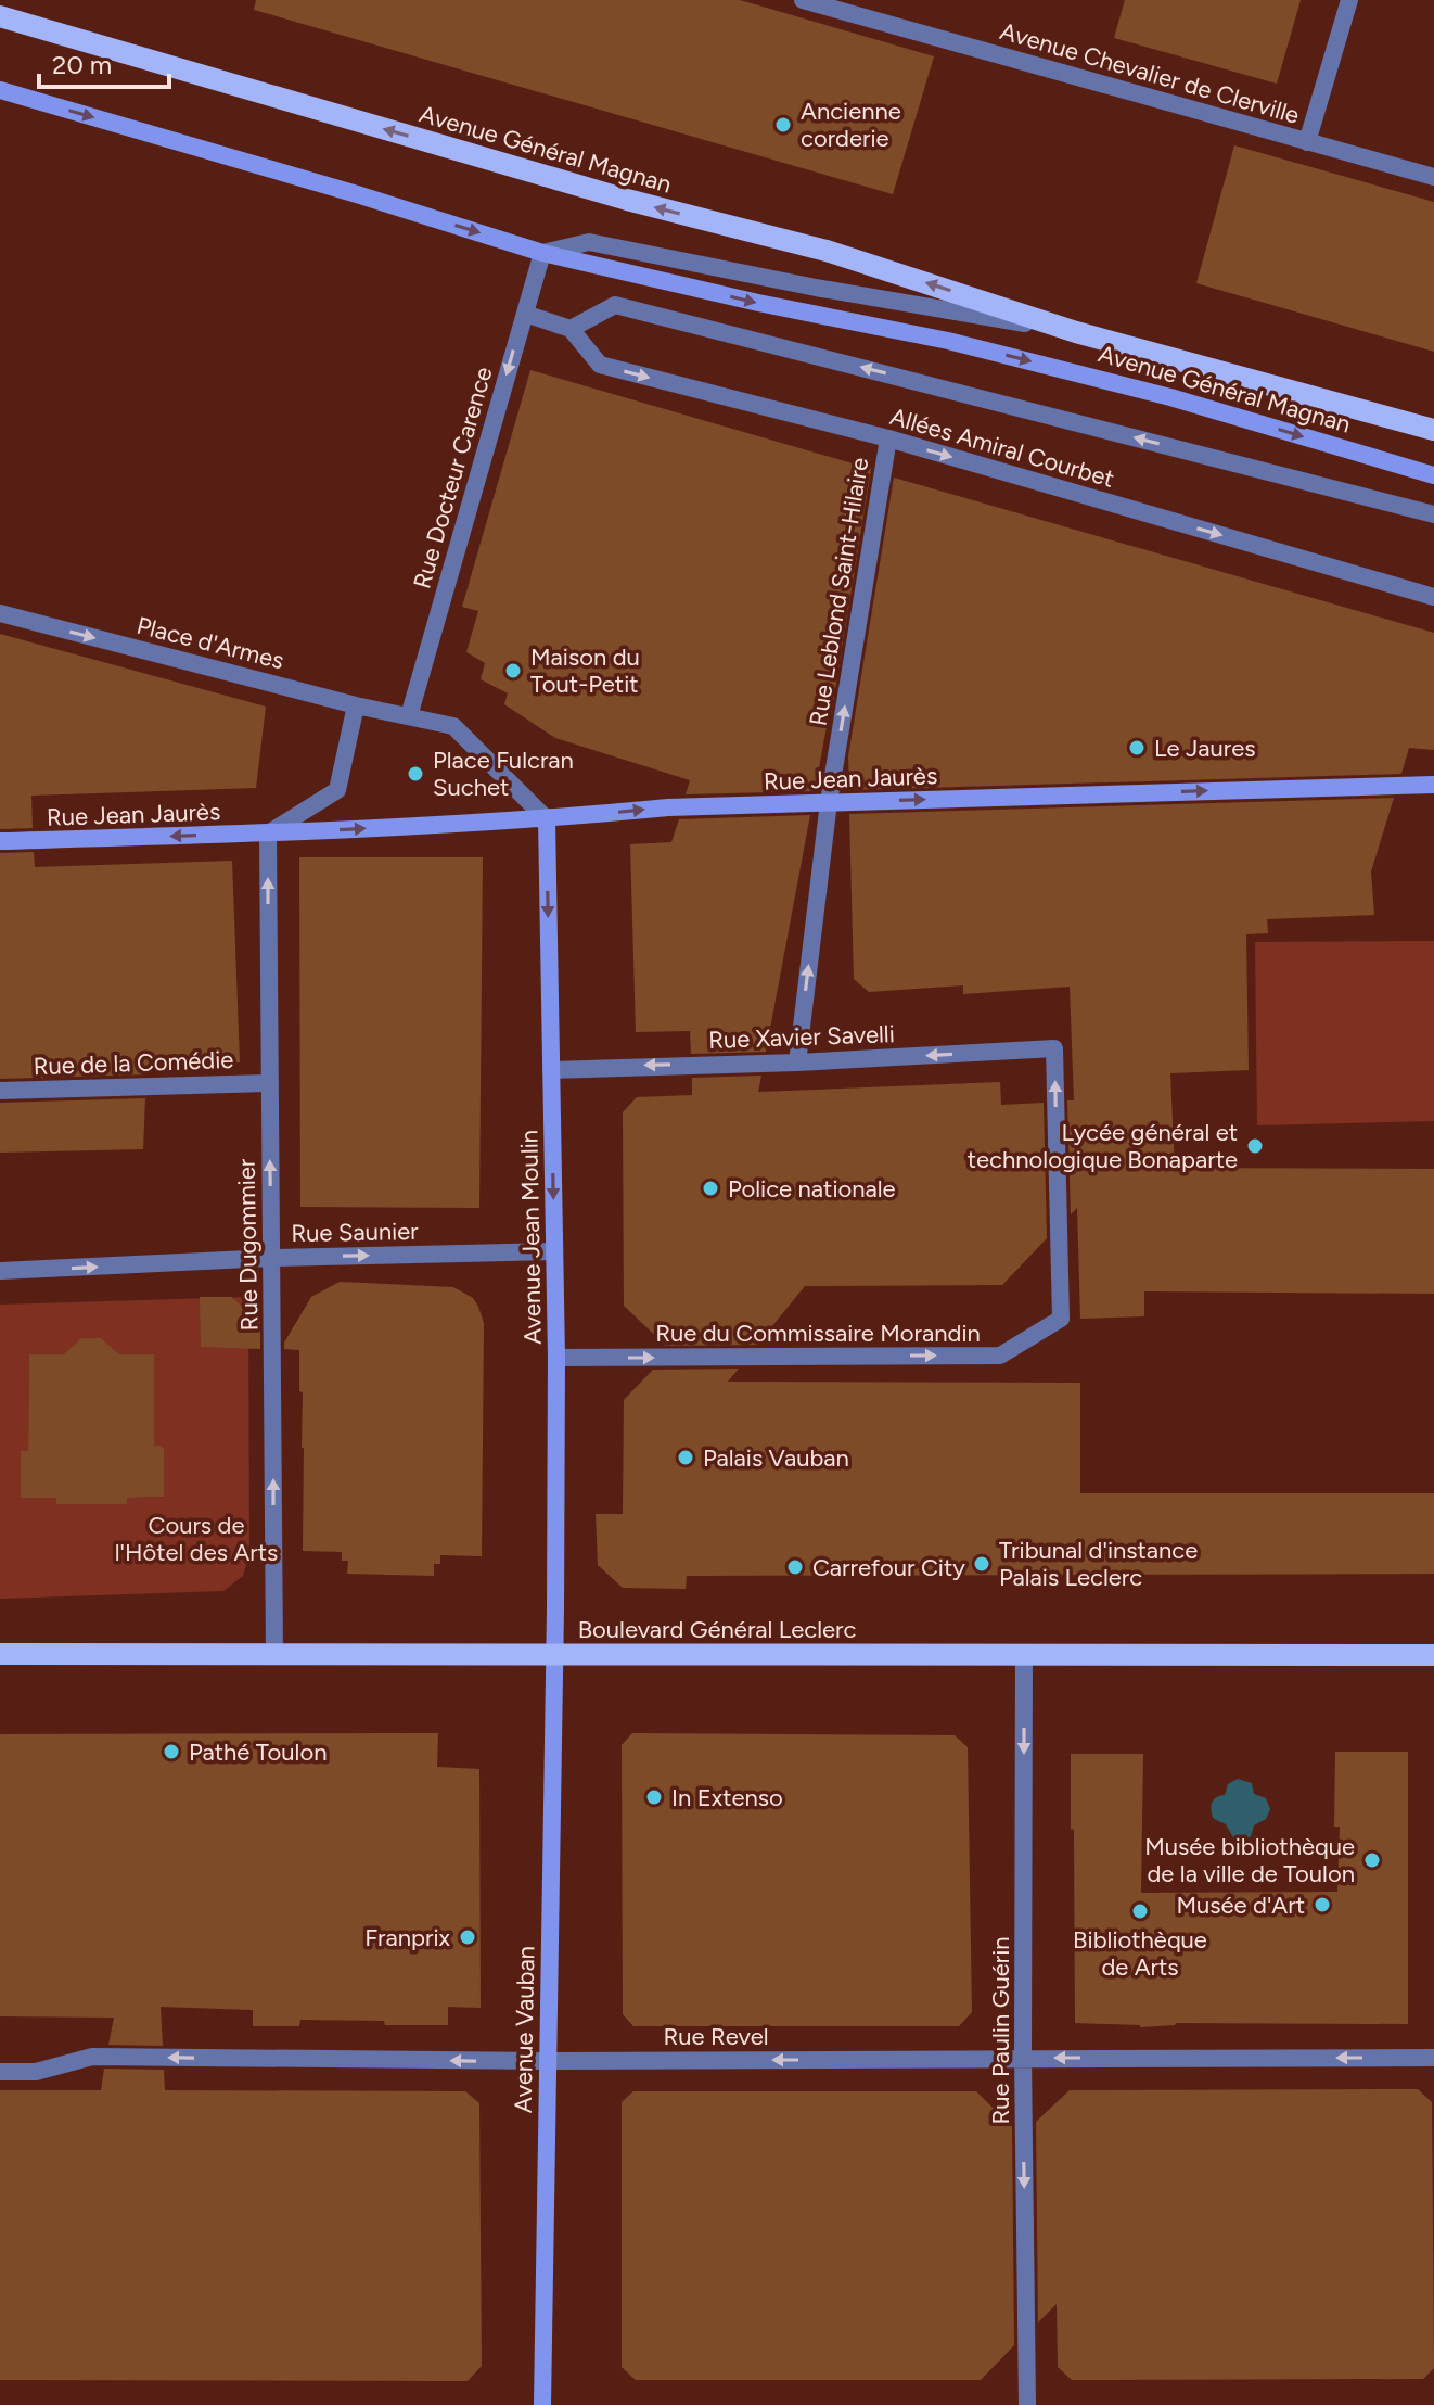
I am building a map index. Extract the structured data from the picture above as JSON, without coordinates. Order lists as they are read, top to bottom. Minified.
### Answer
{"streets":{"main road":["Avenue Général Magnan","Boulevard Général Leclerc"],"street":["Avenue Chevalier de Clerville","Allées Amiral Courbet","Rue Docteur Carence","Rue Leblond Saint-Hilaire","Place d'Armes","Rue Jean Jaurès","Rue Xavier Savelli","Rue de la Comédie","Rue Saunier","Avenue Jean Moulin","Rue Dugommier","Rue du Commissaire Morandin","Avenue Vauban","Rue Paulin Guérin","Rue Revel"]},"crossings":[["Avenue Général Magnan","Rue Docteur Carence"],["Allées Amiral Courbet","Rue Leblond Saint-Hilaire"],["Rue Docteur Carence","Place d'Armes"],["Rue Leblond Saint-Hilaire","Rue Jean Jaurès"],["Rue Leblond Saint-Hilaire","Rue Xavier Savelli"],["Place d'Armes","Rue Jean Jaurès"],["Rue Jean Jaurès","Avenue Jean Moulin"],["Rue Jean Jaurès","Rue Dugommier"],["Rue Xavier Savelli","Avenue Jean Moulin"],["Rue Xavier Savelli","Rue du Commissaire Morandin"],["Rue de la Comédie","Rue Dugommier"],["Rue Saunier","Avenue Jean Moulin"],["Rue Saunier","Rue Dugommier"],["Avenue Jean Moulin","Rue du Commissaire Morandin"],["Avenue Jean Moulin","Boulevard Général Leclerc"],["Avenue Jean Moulin","Avenue Vauban"],["Rue Dugommier","Boulevard Général Leclerc"],["Boulevard Général Leclerc","Avenue Vauban"],["Boulevard Général Leclerc","Rue Paulin Guérin"],["Avenue Vauban","Rue Revel"],["Rue Paulin Guérin","Rue Revel"]],"one_way":["Rue Docteur Carence","Rue Leblond Saint-Hilaire","Place d'Armes","Rue Xavier Savelli","Rue Saunier","Avenue Jean Moulin","Rue Dugommier","Rue Paulin Guérin","Rue Revel"],"parks":["Cours de l'Hôtel des Arts"],"places":["Ancienne corderie","Maison du Tout-Petit","Le Jaures","Place Fulcran Suchet","Lycée général et technologique Bonaparte","Police nationale","Palais Vauban","Tribunal d'instance Palais Leclerc","Carrefour City","Pathé Toulon","In Extenso","Musée bibliothèque de la ville de Toulon","Musée d'Art","Bibliothèque de Arts","Franprix"],"scale_bar":"20 m"}
